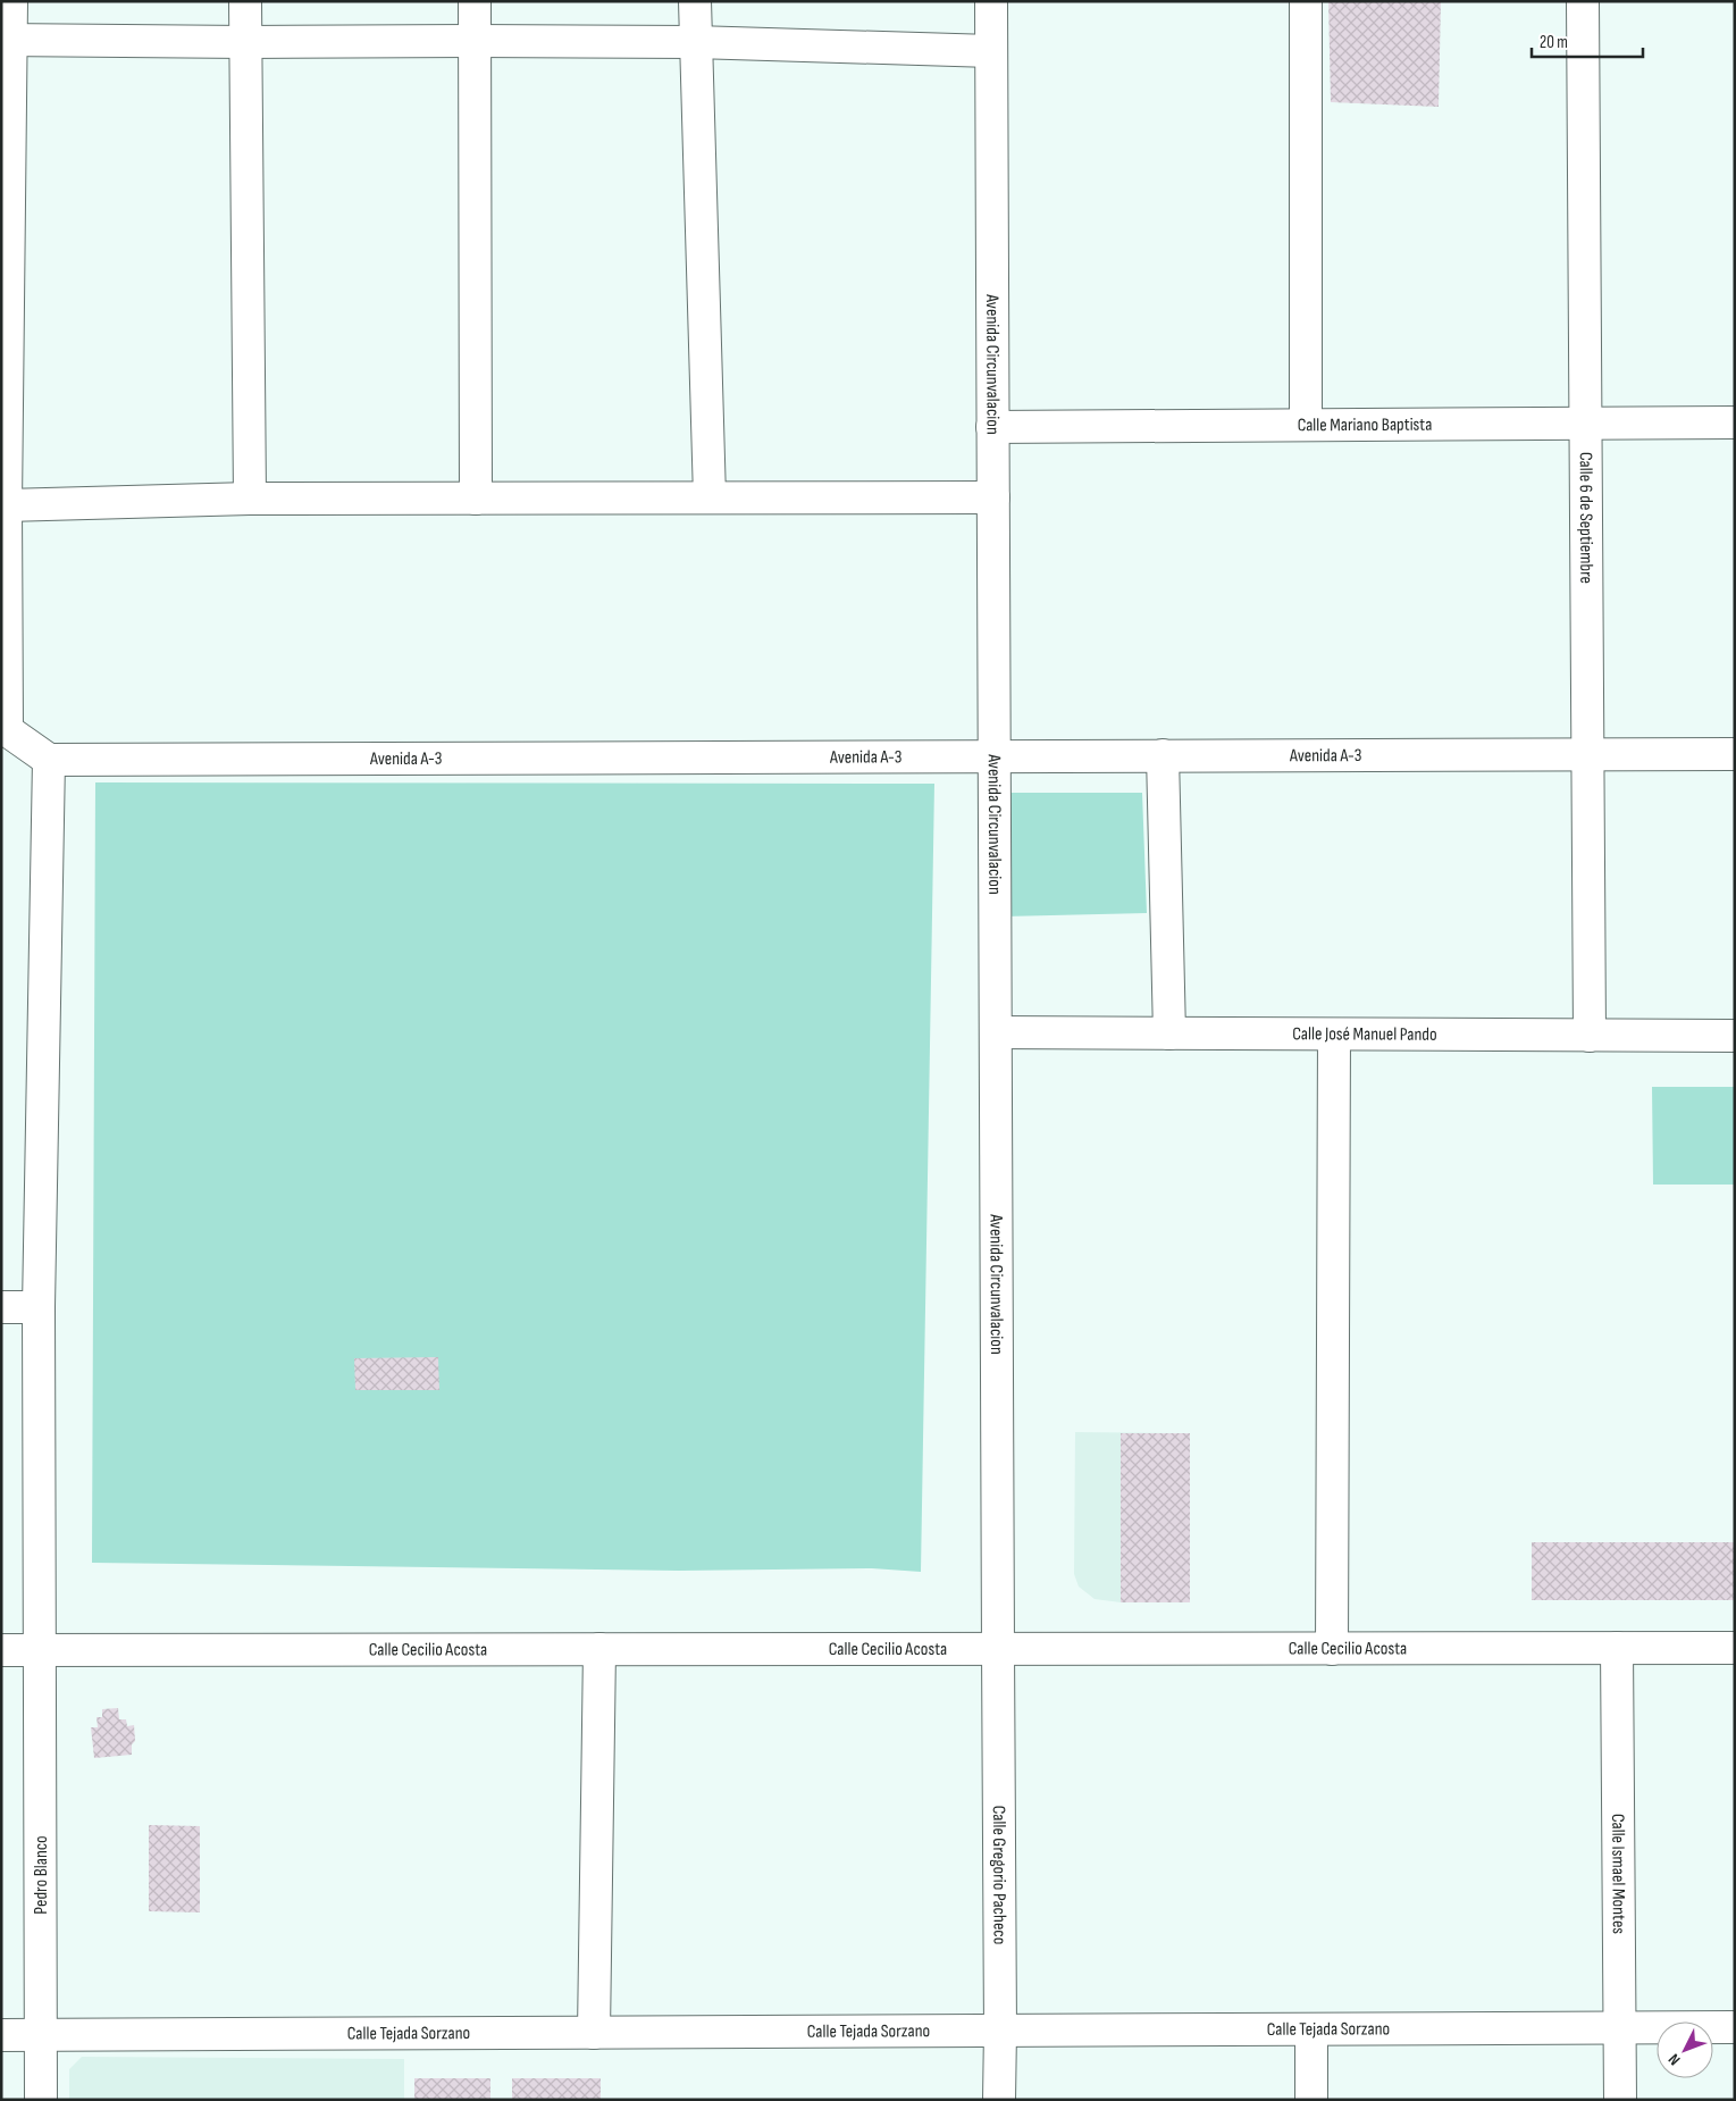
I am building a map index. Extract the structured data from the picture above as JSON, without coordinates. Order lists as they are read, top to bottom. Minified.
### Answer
{"streets":{"street":["Avenida Circunvalacion","Calle Mariano Baptista","Calle 6 de Septiembre","Avenida A-3","Calle José Manuel Pando","Calle Cecilio Acosta","Calle Gregorio Pacheco","Calle Ismael Montes","Pedro Blanco","Calle Tejada Sorzano"]},"crossings":[["Avenida Circunvalacion","Calle Mariano Baptista"],["Avenida Circunvalacion","Avenida A-3"],["Avenida Circunvalacion","Calle José Manuel Pando"],["Avenida Circunvalacion","Calle Cecilio Acosta"],["Avenida Circunvalacion","Calle Gregorio Pacheco"],["Calle Mariano Baptista","Calle 6 de Septiembre"],["Calle 6 de Septiembre","Avenida A-3"],["Calle 6 de Septiembre","Calle José Manuel Pando"],["Avenida A-3","Pedro Blanco"],["Calle Cecilio Acosta","Calle Gregorio Pacheco"],["Calle Cecilio Acosta","Calle Ismael Montes"],["Calle Cecilio Acosta","Pedro Blanco"],["Calle Gregorio Pacheco","Calle Tejada Sorzano"],["Calle Ismael Montes","Calle Tejada Sorzano"],["Pedro Blanco","Calle Tejada Sorzano"]],"scale_bar":"20 m","north":"bottom left"}
